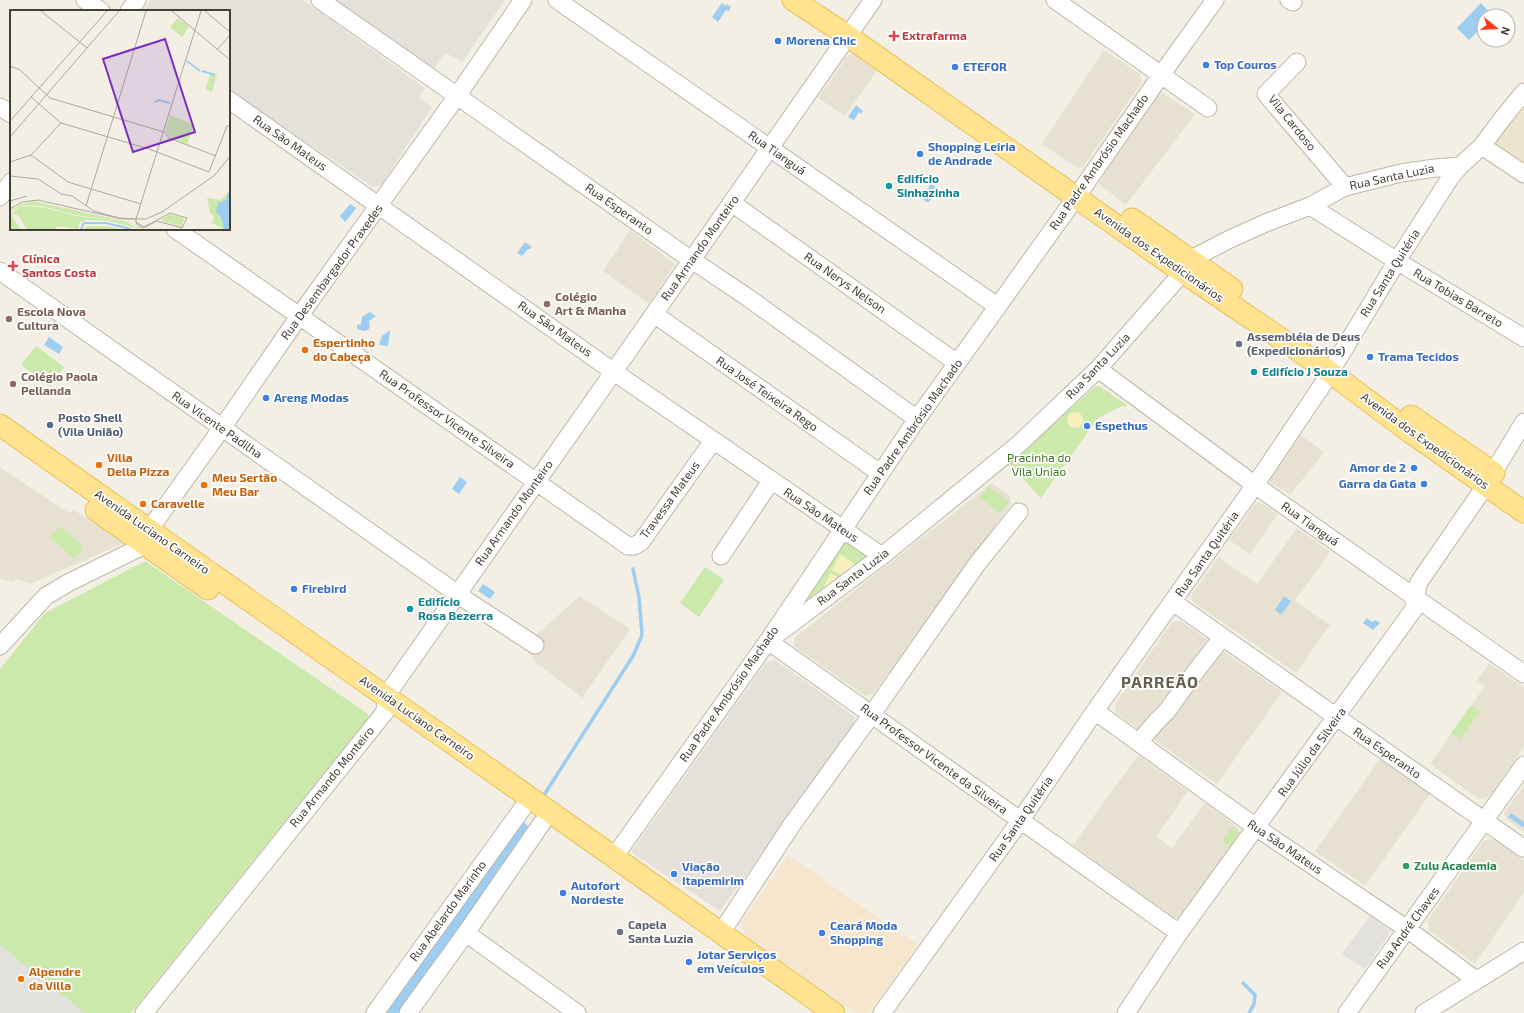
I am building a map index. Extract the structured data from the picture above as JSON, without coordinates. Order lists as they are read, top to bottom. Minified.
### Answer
{"streets":{"main road":["Avenida dos Expedicionários","Avenida Luciano Carneiro"],"street":["Vila Cardoso","Rua São Mateus","Rua Tianguá","Rua Padre Ambrósio Machado","Rua Santa Luzia","Rua Esperanto","Rua Armando Monteiro","Rua Desembargador Praxedes","Rua Santa Quitéria","Rua Nerys Nelson","Rua Tobias Barreto","Rua José Teixeira Rego","Rua Professor Vicente Silveira","Rua Vicente Padilha","Travessa Mateus","Rua Júlio da Silveira","Rua Professor Vicente da Silveira","Rua Abelardo Marinho","Rua André Chaves"]},"crossings":[["Vila Cardoso","Rua Santa Luzia"],["Rua São Mateus","Rua Padre Ambrósio Machado"],["Rua São Mateus","Rua Santa Luzia"],["Rua São Mateus","Rua Armando Monteiro"],["Rua São Mateus","Rua Desembargador Praxedes"],["Rua São Mateus","Rua Santa Quitéria"],["Rua São Mateus","Travessa Mateus"],["Rua São Mateus","Rua Júlio da Silveira"],["Rua São Mateus","Rua André Chaves"],["Rua Tianguá","Rua Padre Ambrósio Machado"],["Rua Tianguá","Rua Santa Luzia"],["Rua Tianguá","Rua Armando Monteiro"],["Rua Tianguá","Rua Santa Quitéria"],["Rua Tianguá","Rua Júlio da Silveira"],["Rua Padre Ambrósio Machado","Rua Santa Luzia"],["Rua Padre Ambrósio Machado","Rua Esperanto"],["Rua Padre Ambrósio Machado","Avenida dos Expedicionários"],["Rua Padre Ambrósio Machado","Rua Nerys Nelson"],["Rua Padre Ambrósio Machado","Rua José Teixeira Rego"],["Rua Padre Ambrósio Machado","Avenida Luciano Carneiro"],["Rua Padre Ambrósio Machado","Rua Professor Vicente da Silveira"],["Rua Santa Luzia","Avenida dos Expedicionários"],["Rua Santa Luzia","Rua Santa Quitéria"],["Rua Santa Luzia","Rua Tobias Barreto"],["Rua Santa Luzia","Rua Professor Vicente da Silveira"],["Rua Esperanto","Rua Armando Monteiro"],["Rua Esperanto","Rua Desembargador Praxedes"],["Rua Esperanto","Rua Santa Quitéria"],["Rua Esperanto","Rua Júlio da Silveira"],["Rua Esperanto","Rua André Chaves"],["Rua Armando Monteiro","Avenida dos Expedicionários"],["Rua Armando Monteiro","Rua Nerys Nelson"],["Rua Armando Monteiro","Rua José Teixeira Rego"],["Rua Armando Monteiro","Rua Professor Vicente Silveira"],["Rua Armando Monteiro","Rua Vicente Padilha"],["Rua Armando Monteiro","Avenida Luciano Carneiro"],["Avenida dos Expedicionários","Rua Santa Quitéria"],["Avenida dos Expedicionários","Rua Júlio da Silveira"],["Rua Desembargador Praxedes","Rua Professor Vicente Silveira"],["Rua Desembargador Praxedes","Rua Vicente Padilha"],["Rua Desembargador Praxedes","Avenida Luciano Carneiro"],["Rua Santa Quitéria","Rua Tobias Barreto"],["Rua Santa Quitéria","Rua Professor Vicente da Silveira"],["Rua Professor Vicente Silveira","Travessa Mateus"],["Avenida Luciano Carneiro","Rua Abelardo Marinho"],["Rua Júlio da Silveira","Rua Professor Vicente da Silveira"]],"districts":["PARREÃO"],"parks":["Pracinha do Vila Uniao"],"places":{"health":["Extrafarma","Clínica Santos Costa"],"other":["Morena Chic","Top Couros","ETEFOR","Shopping Leiria de Andrade","Edifício Sinhazinha","Colégio Art & Manha","Escola Nova Cultura","Assembléia de Deus (Expedicionários)","Espertinho do Cabeça","Trama Tecidos","Edifício J Souza","Colégio Paola Pellanda","Areng Modas","Posto Shell (Vila União)","Espethus","Villa Della Pizza","Amor de 2","Garra da Gata","Meu Sertão Meu Bar","Caravelle","Firebird","Edifício Rosa Bezerra","Zulu Academia","Viação Itapemirim","Autofort Nordeste","Capela Santa Luzia","Ceará Moda Shopping","Jotar Serviços em Veículos","Alpendre da Villa"]},"north":"right"}
